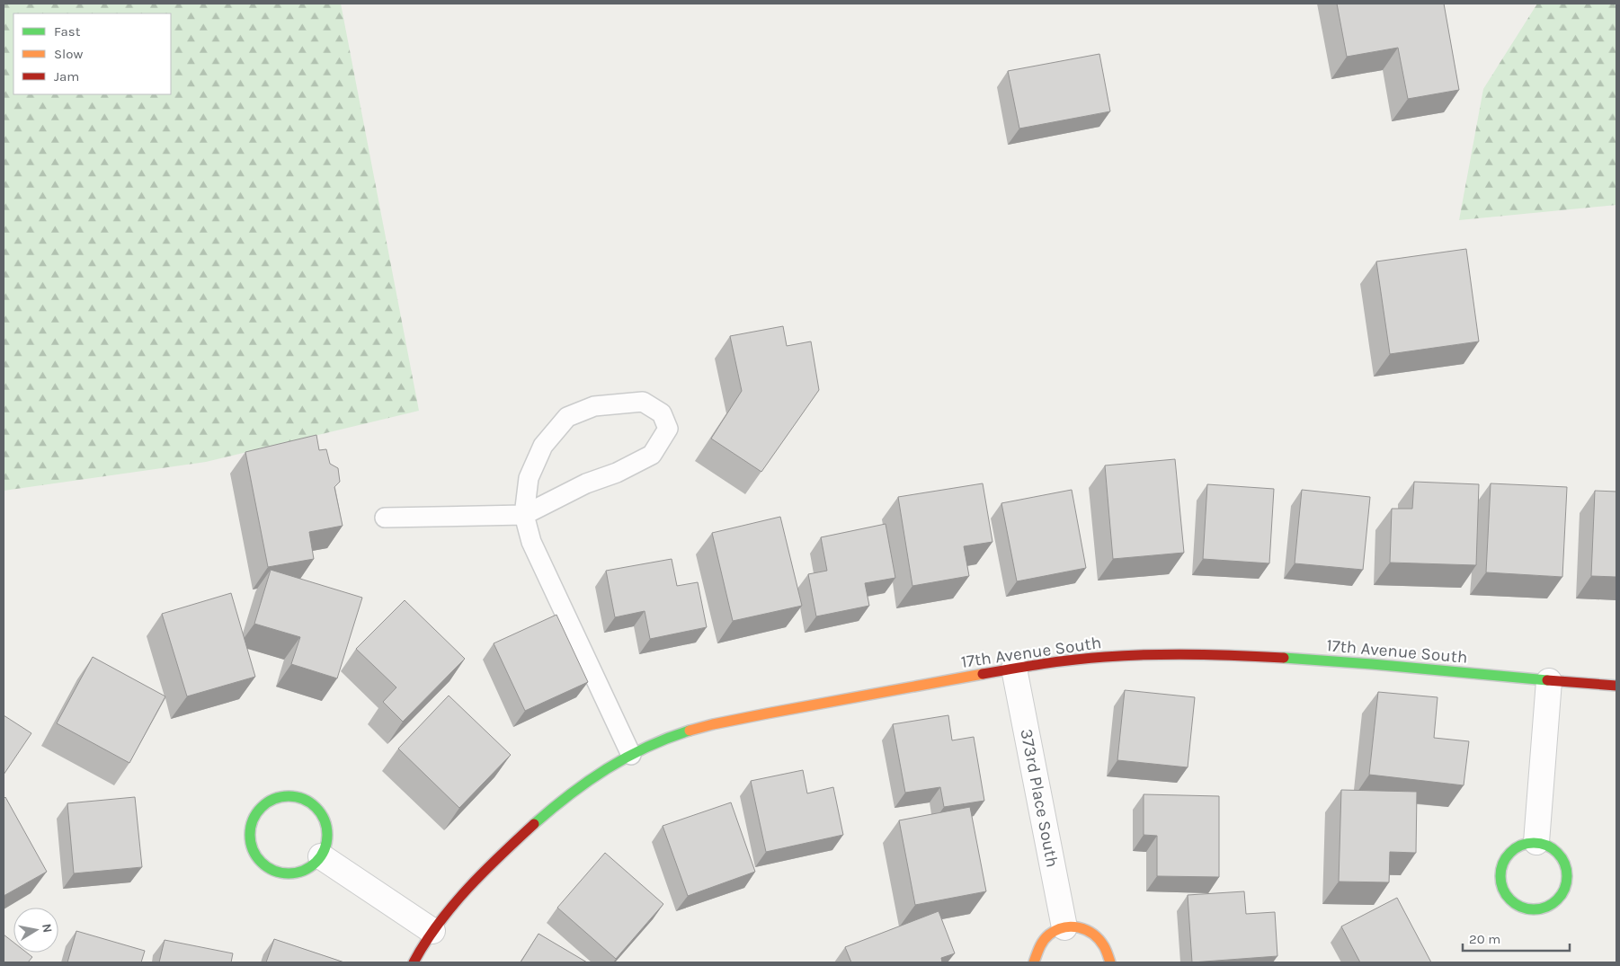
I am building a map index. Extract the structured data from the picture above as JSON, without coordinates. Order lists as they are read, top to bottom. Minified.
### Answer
{"streets":{"street":["17th Avenue South","373rd Place South"]},"crossings":[["17th Avenue South","373rd Place South"]],"legend":["Fast","Slow","Jam"],"scale_bar":"20 m","north":"right"}
